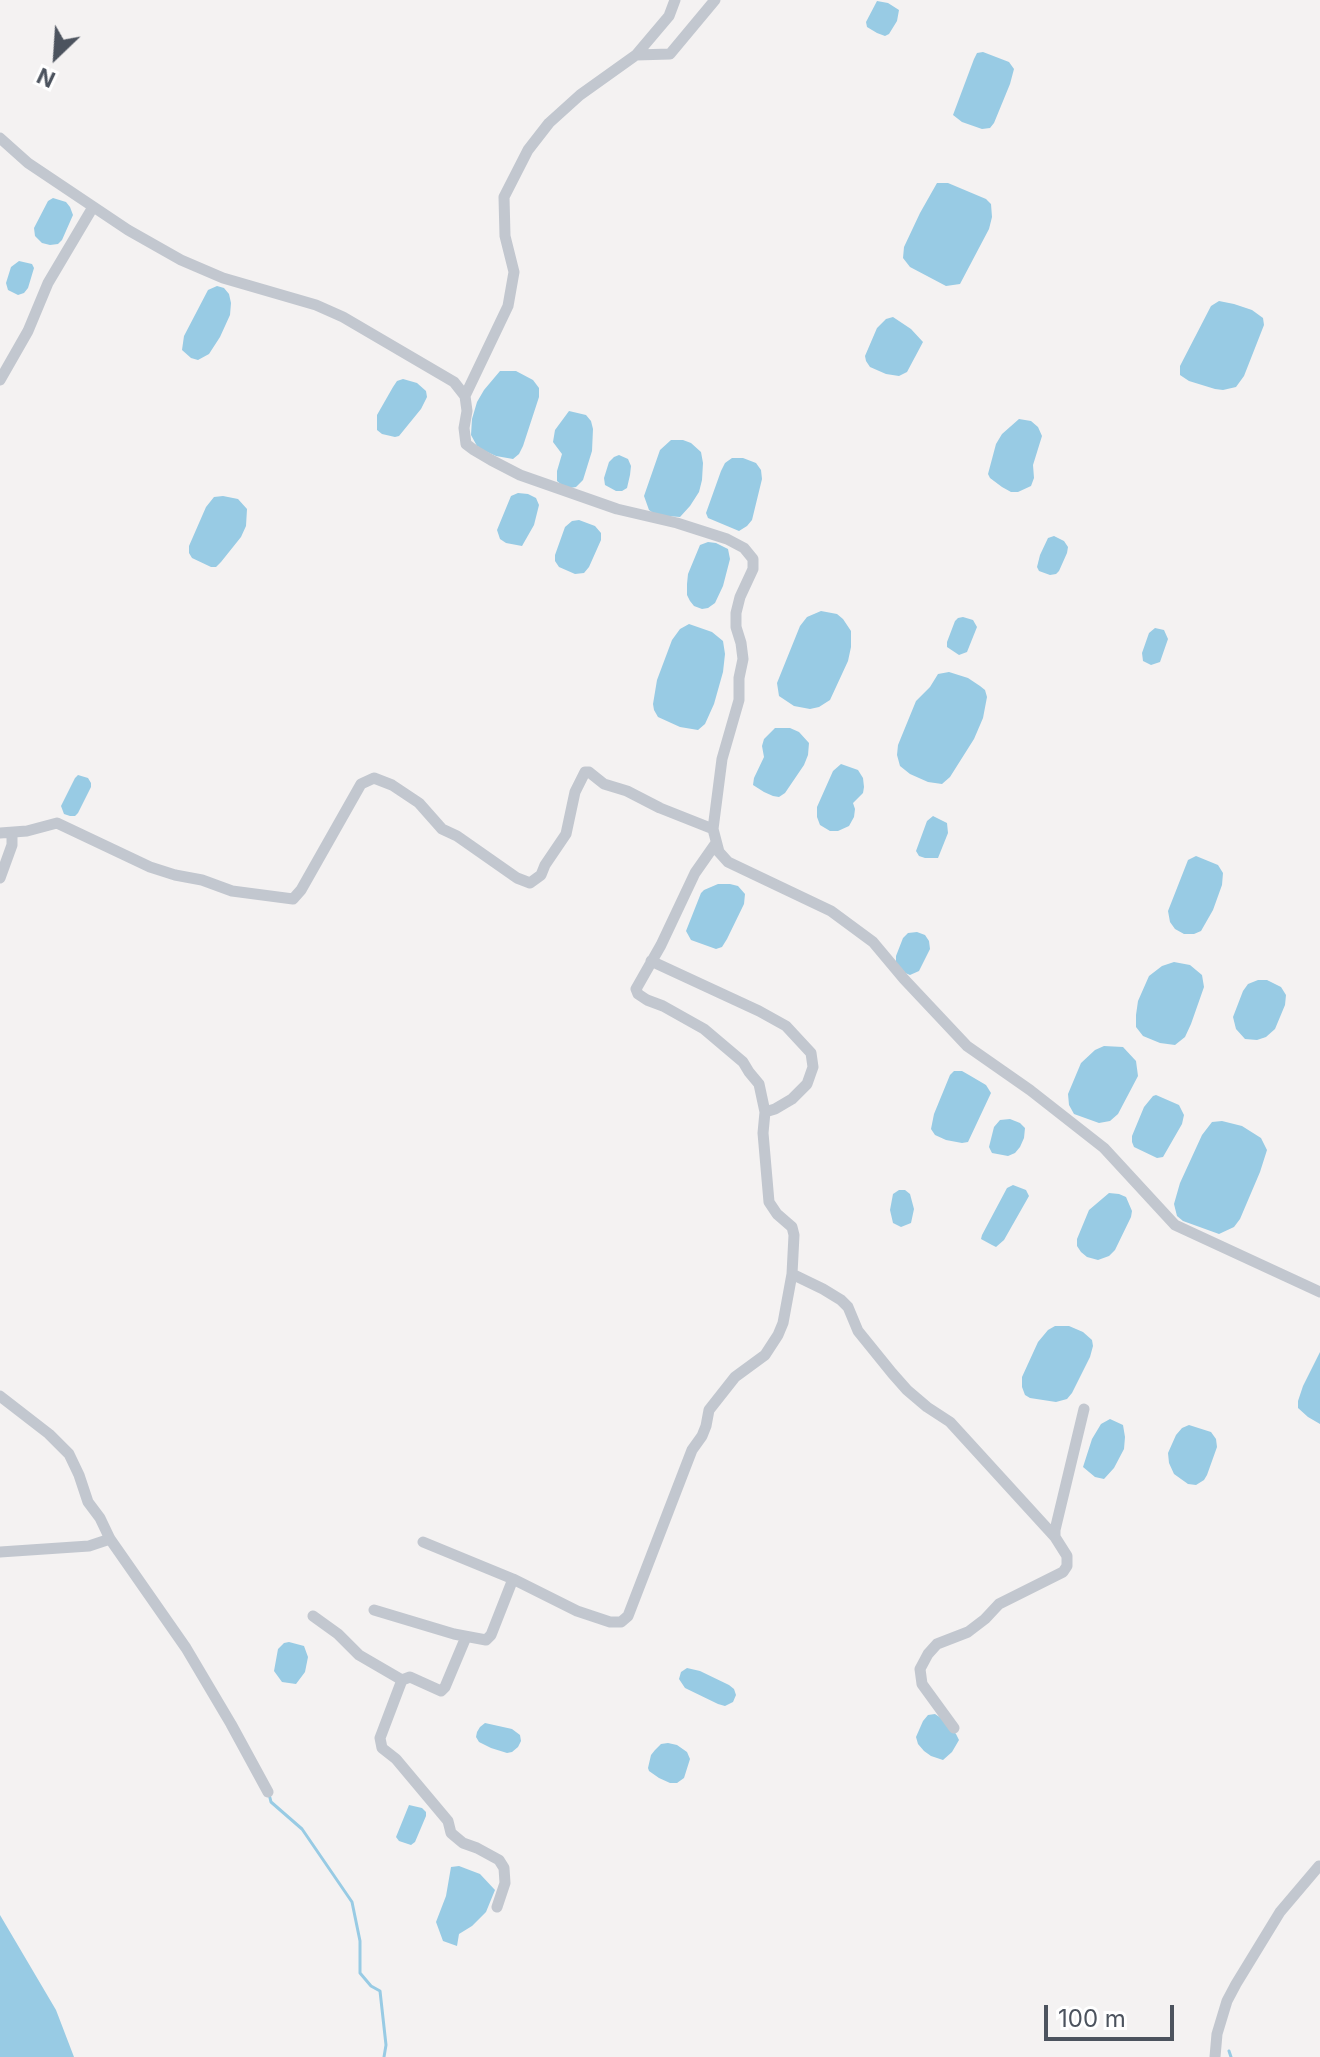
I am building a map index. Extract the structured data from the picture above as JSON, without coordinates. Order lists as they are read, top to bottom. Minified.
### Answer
{"scale_bar":"100 m","north":"bottom left"}
